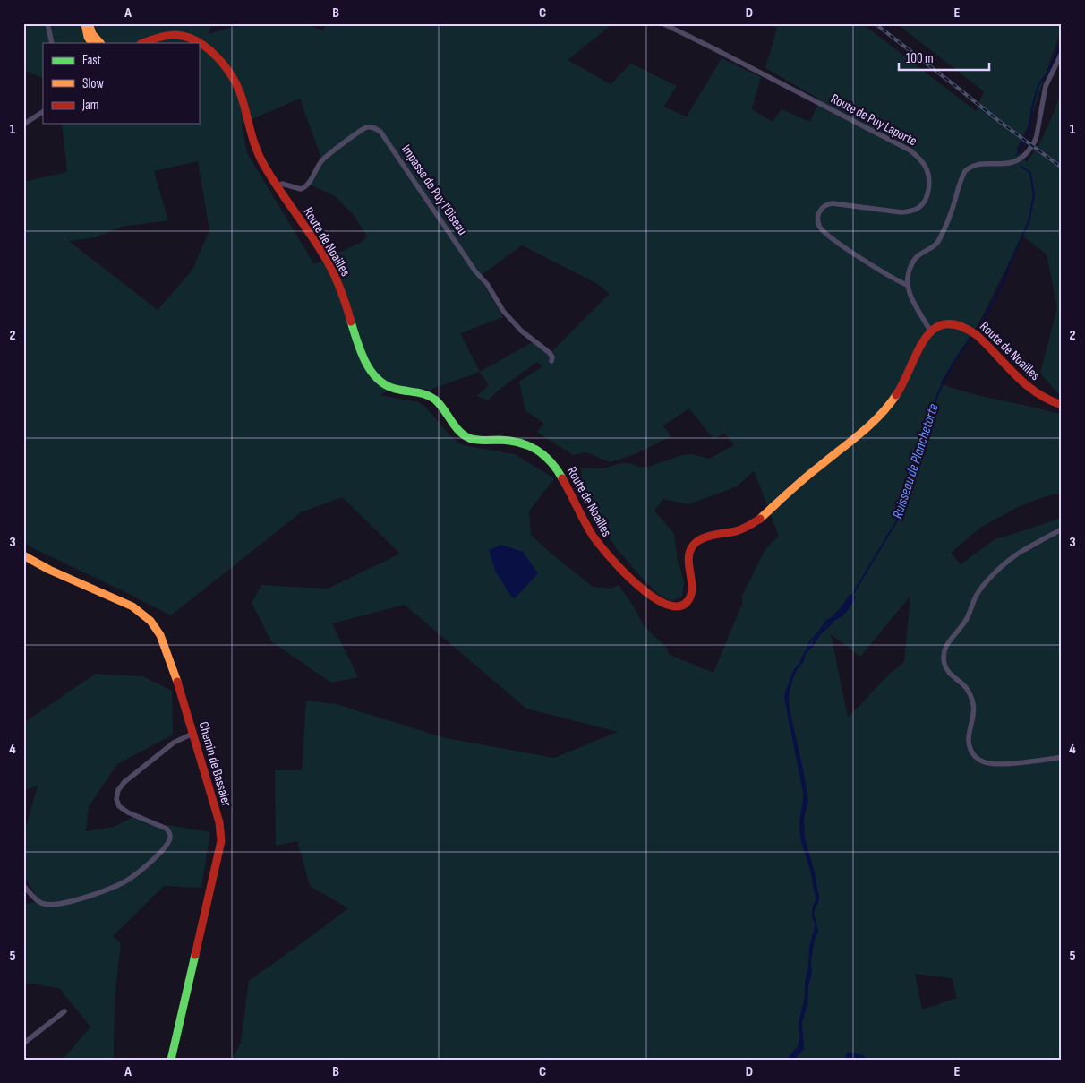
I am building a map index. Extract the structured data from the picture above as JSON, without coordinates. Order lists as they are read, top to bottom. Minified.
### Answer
{"streets":{"main road":["Route de Noailles","Chemin de Bassaler"],"street":["Route de Puy Laporte","Impasse de Puy l'Oiseau"]},"crossings":[["Impasse de Puy l'Oiseau","Route de Noailles"]],"water":["Ruisseau de Planchetorte"],"legend":["Fast","Slow","Jam"],"scale_bar":"100 m","grid":{"columns":["A","B","C","D","E"],"rows":["1","2","3","4","5"]}}
